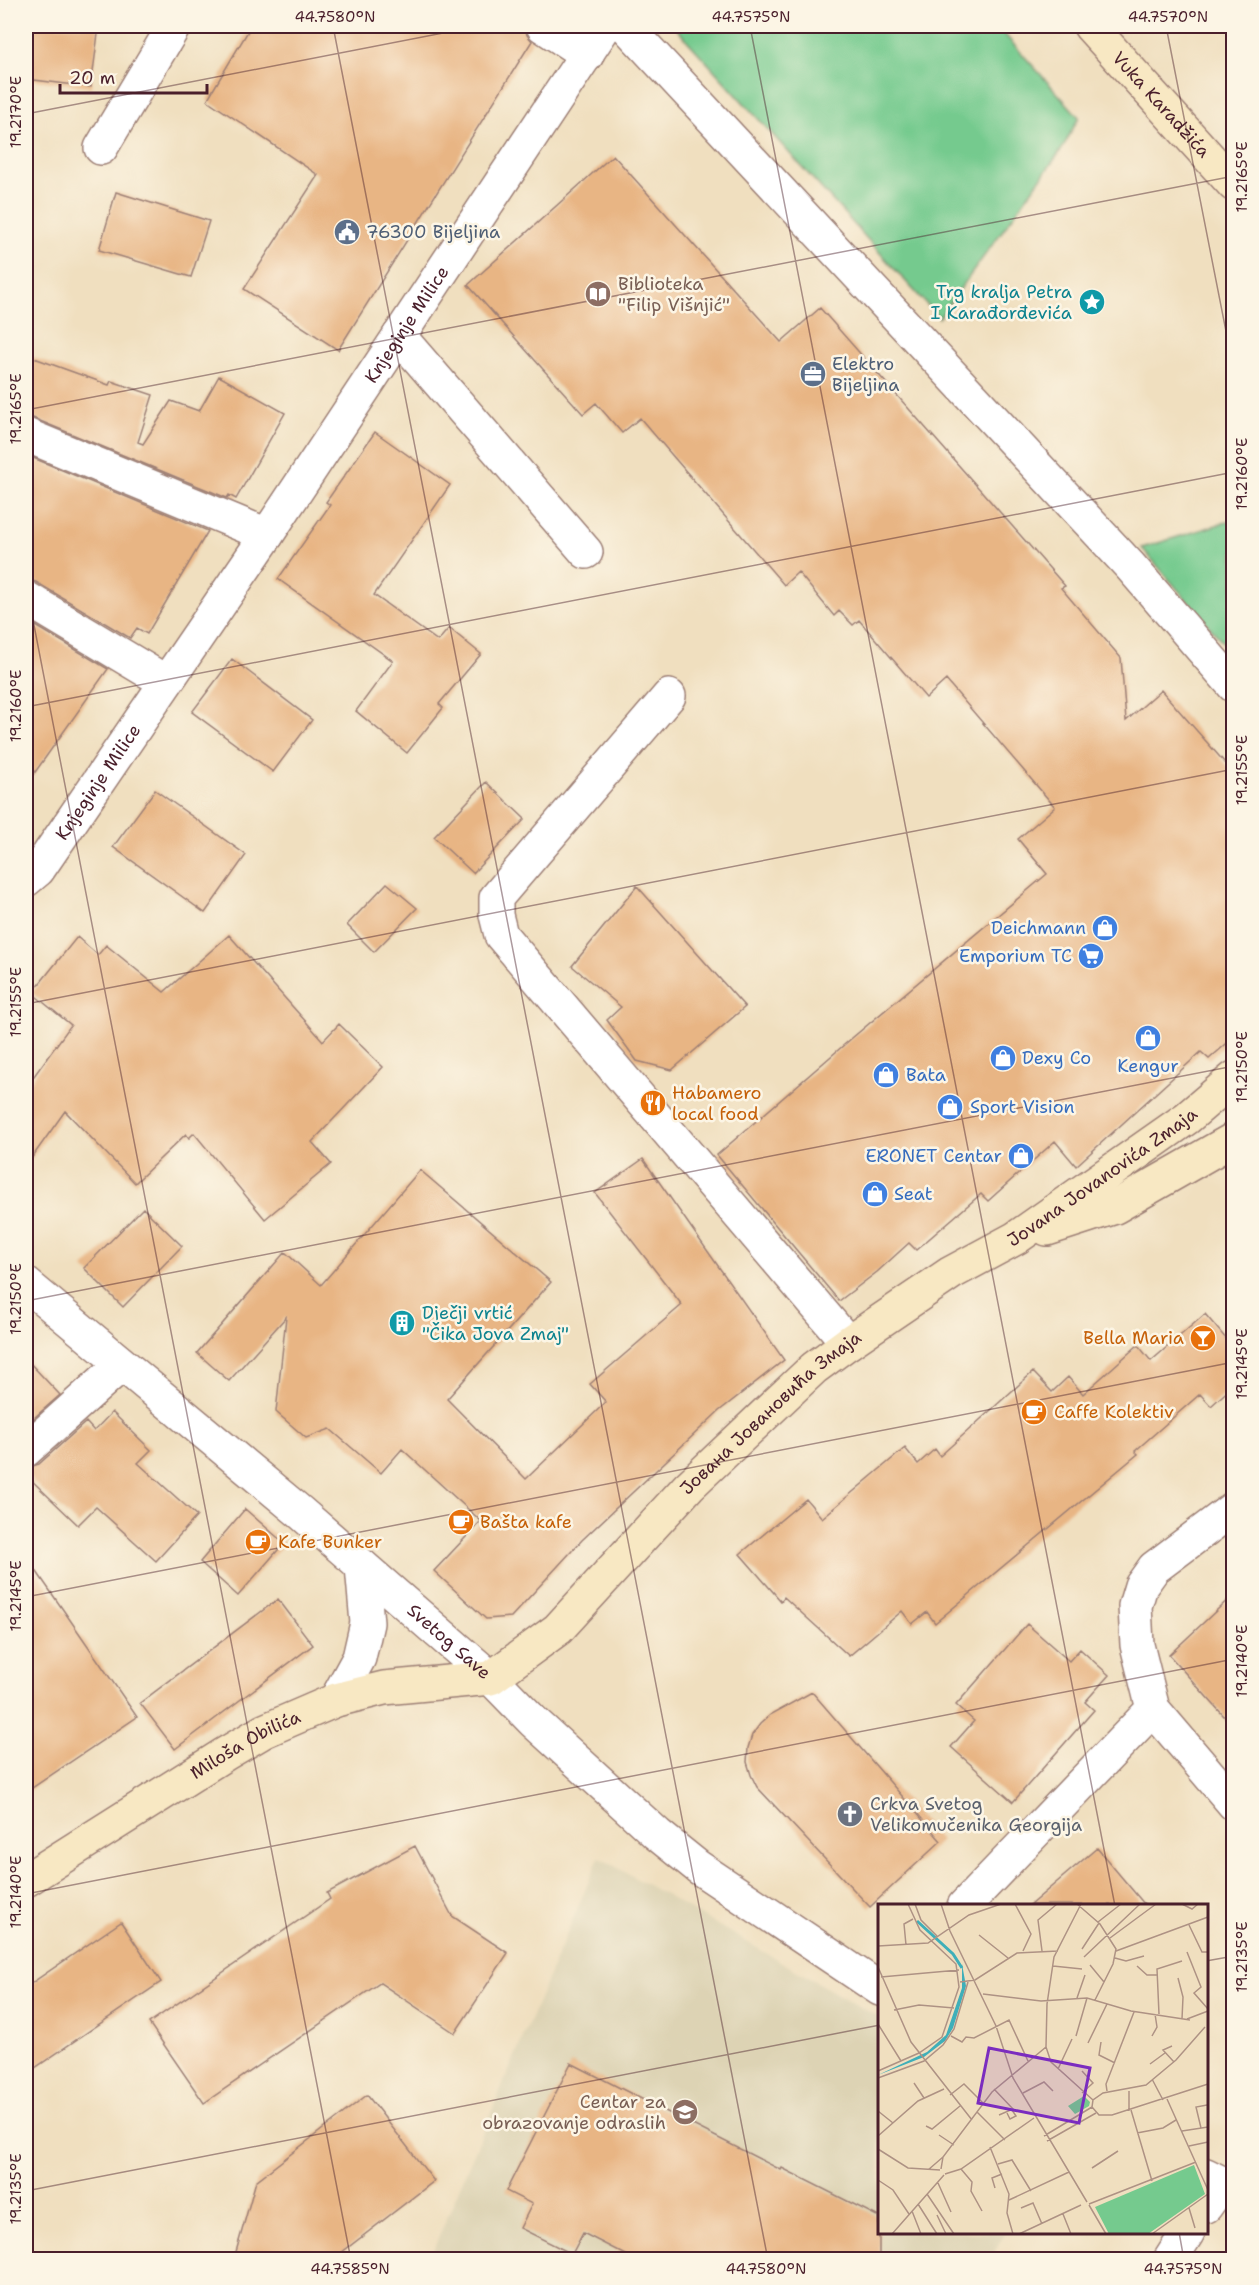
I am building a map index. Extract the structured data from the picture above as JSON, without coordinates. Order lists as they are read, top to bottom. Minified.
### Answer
{"streets":{"main road":["Vuka Karadžića","Jovana Jovanovića Zmaja","Јована Јовановића Змаја","Miloša Obilića"],"street":["Knjeginje Milice","Svetog Save"]},"crossings":[["Jovana Jovanovića Zmaja","Јована Јовановића Змаја"],["Јована Јовановића Змаја","Svetog Save"],["Јована Јовановића Змаја","Miloša Obilića"],["Svetog Save","Miloša Obilića"]],"places":{"public building":["76300 Bijeljina"],"library":["Biblioteka \"Filip Višnjić\""],"place":["Trg kralja Petra I Karađorđevića"],"office":["Elektro Bijeljina"],"shop":["Deichmann","Kengur","Dexy Co","Bata","Sport Vision","ERONET Centar","Seat"],"supermarket":["Emporium TC"],"restaurant":["Habamero local food"],"building":["Dječji vrtić \"Čika Jova Zmaj\""],"bar":["Bella Maria"],"cafe":["Caffe Kolektiv","Bašta kafe","Kafe Bunker"],"church":["Crkva Svetog Velikomučenika Georgija"],"school or university":["Centar za obrazovanje odraslih"]},"scale_bar":"20 m","coordinates":["44.7580°N","44.7575°N","44.7570°N","19.2170°E","19.2165°E","19.2160°E","19.2155°E","19.2150°E","19.2145°E","19.2140°E","19.2135°E","44.7585°N"]}
